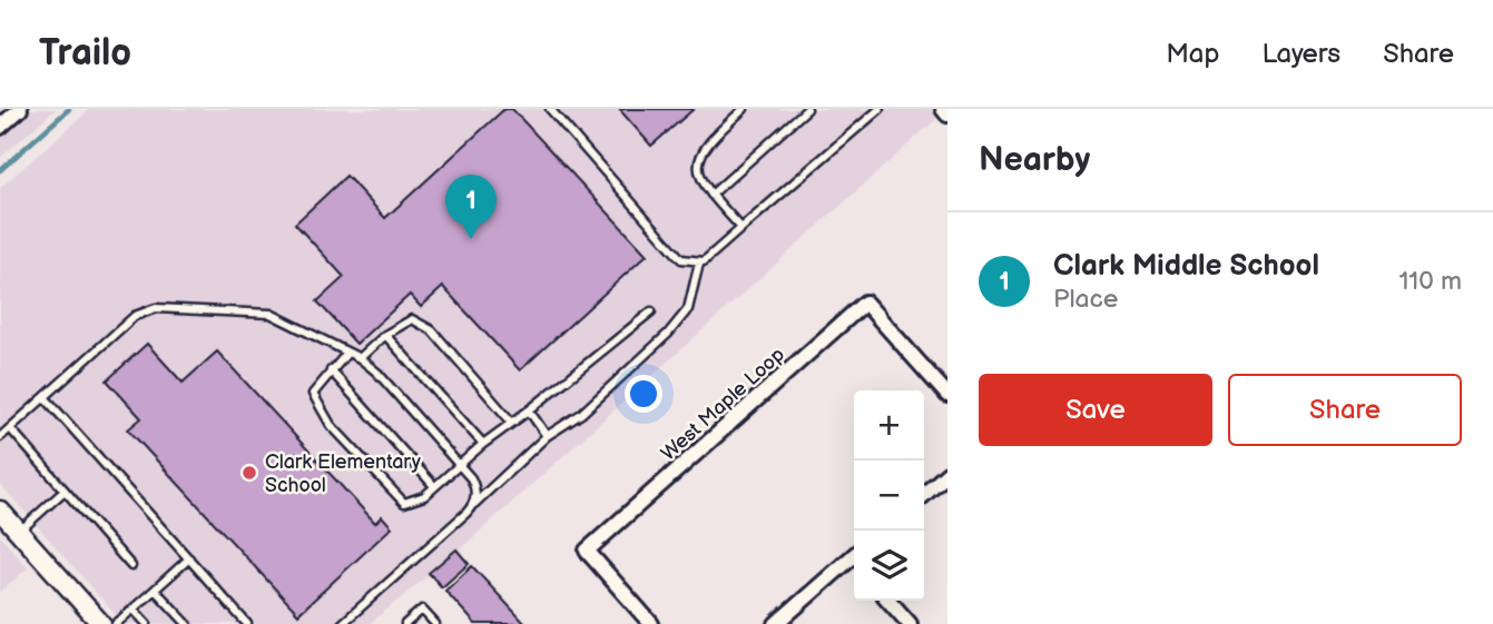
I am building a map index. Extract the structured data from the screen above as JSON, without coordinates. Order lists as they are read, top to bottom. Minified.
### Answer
{"streets":{"street":["West Maple Loop"]},"places":["Clark Elementary School"],"page":{"header":"Trailo","nav":["Map","Layers","Share"],"heading":"Nearby","pins":"1","list":[{"mark":"1","name":"Clark Middle School","note":"Place","value":"110 m"}],"buttons":["Save","Share"],"map_buttons":["+","−"]}}
